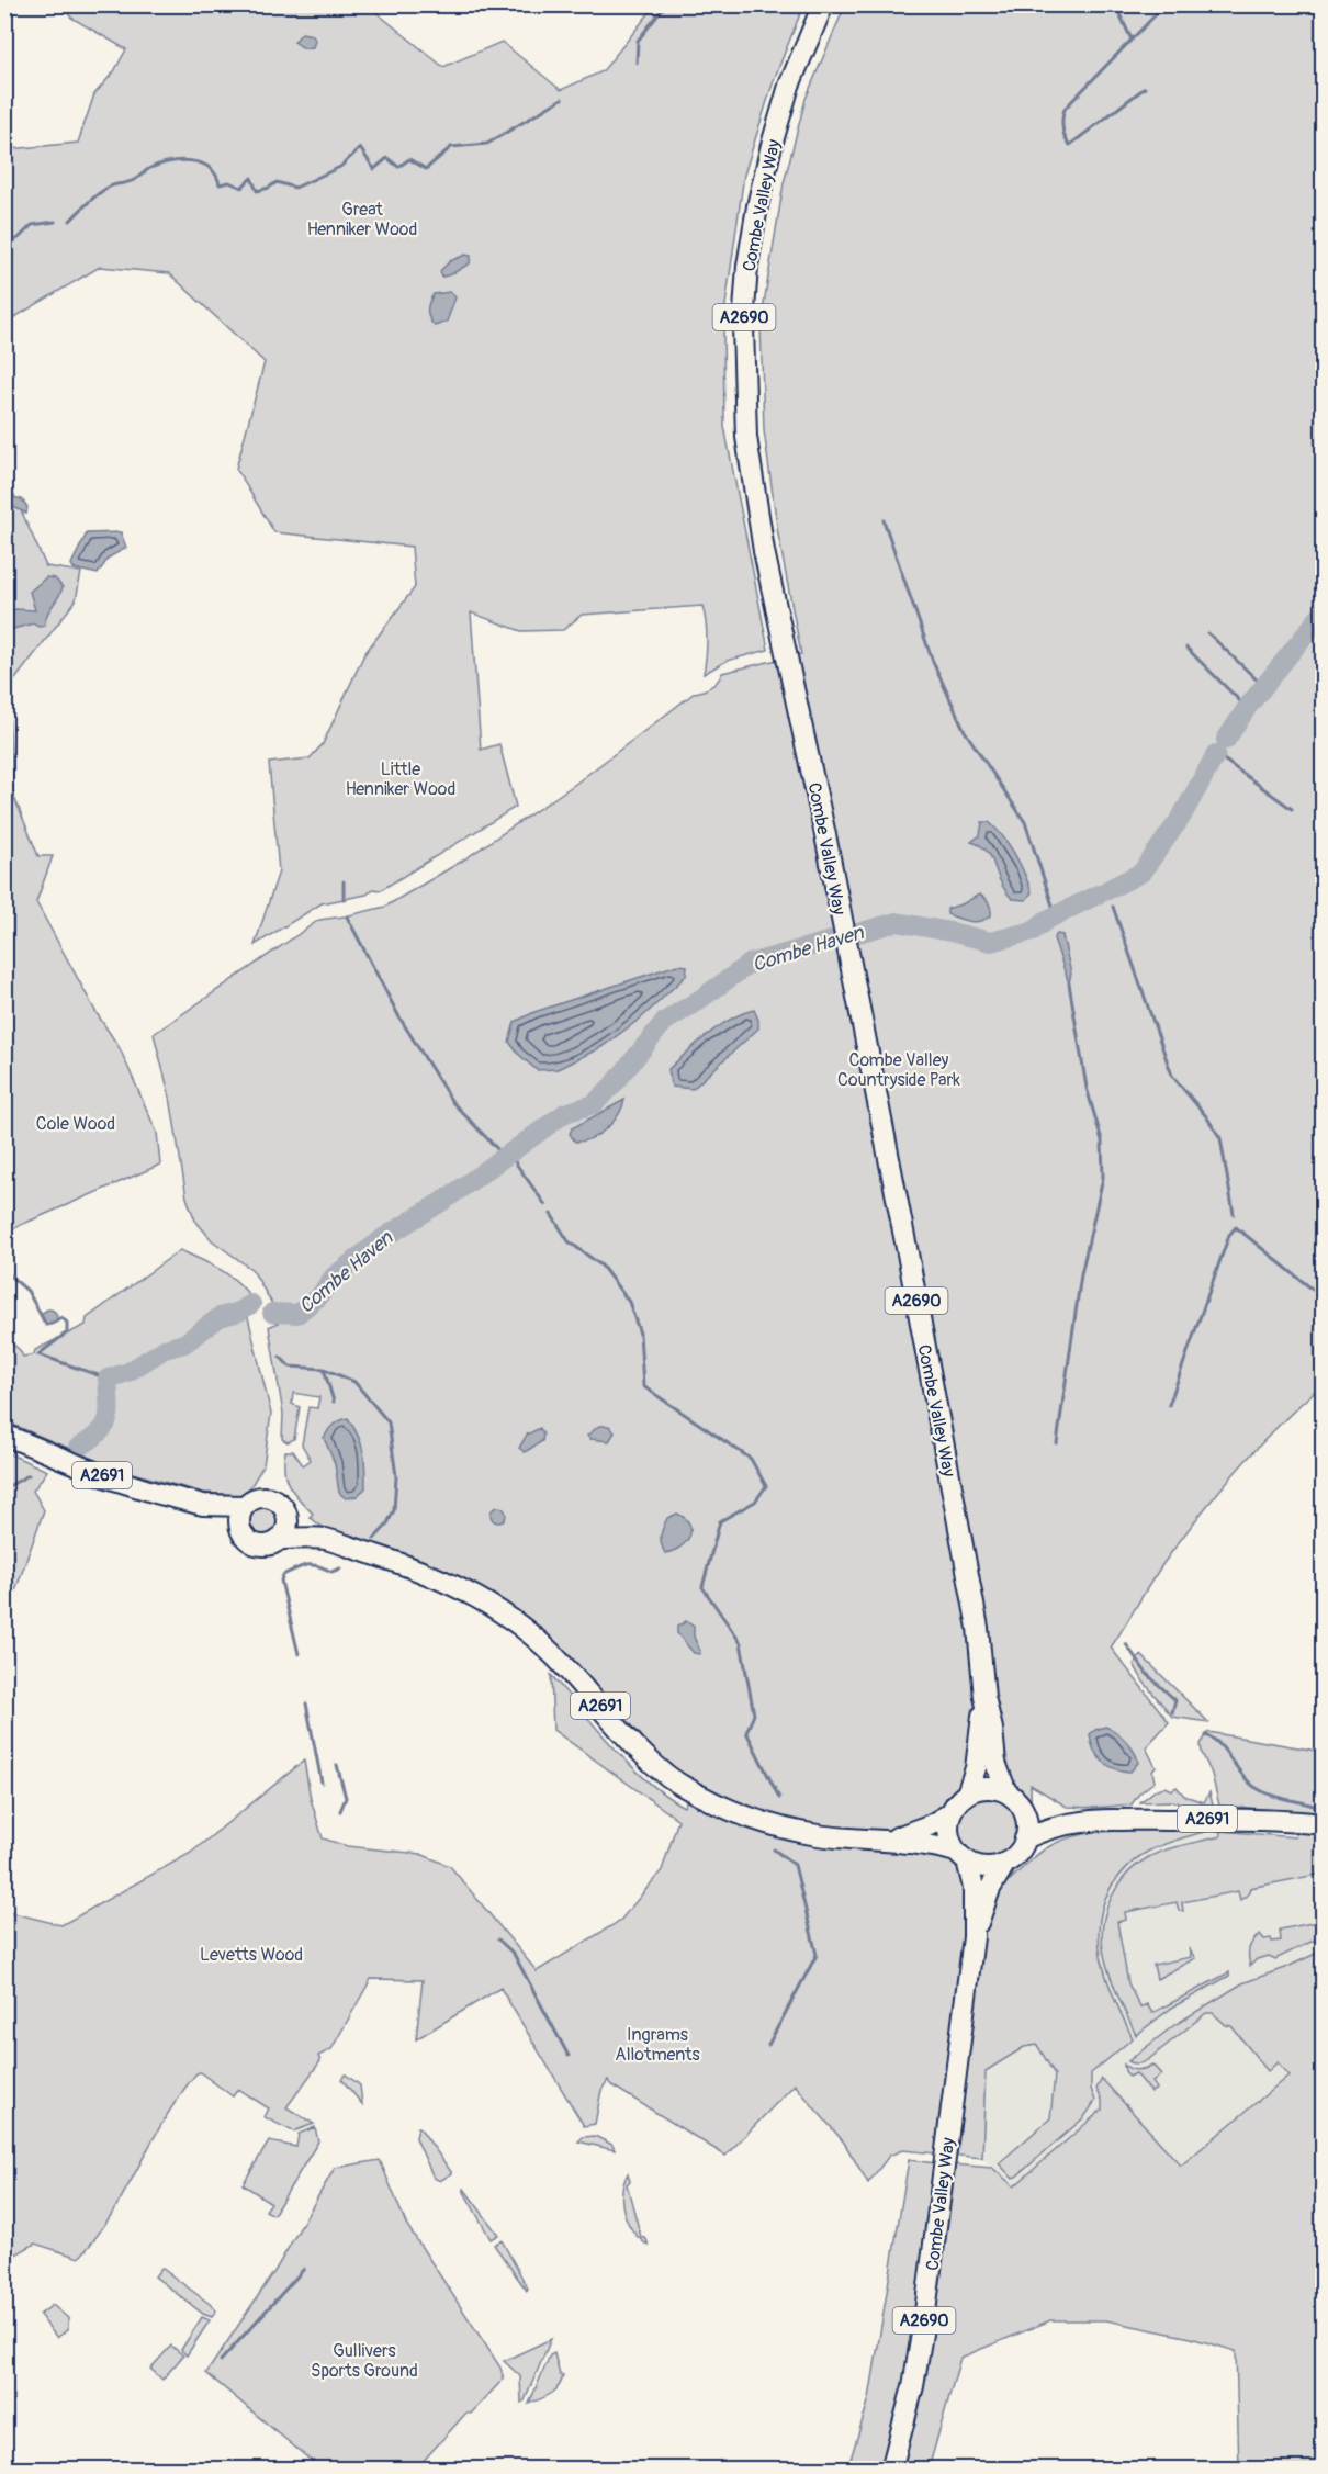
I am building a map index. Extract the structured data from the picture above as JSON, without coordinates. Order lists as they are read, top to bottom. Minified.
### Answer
{"streets":{"main road":["Combe Valley Way","A2690","A2691"]},"crossings":[["Combe Valley Way","A2691"]],"water":["Combe Haven"],"parks":["Great Henniker Wood","Little Henniker Wood","Combe Valley Countryside Park","Cole Wood","Levetts Wood","Ingrams Allotments","Gullivers Sports Ground"]}
